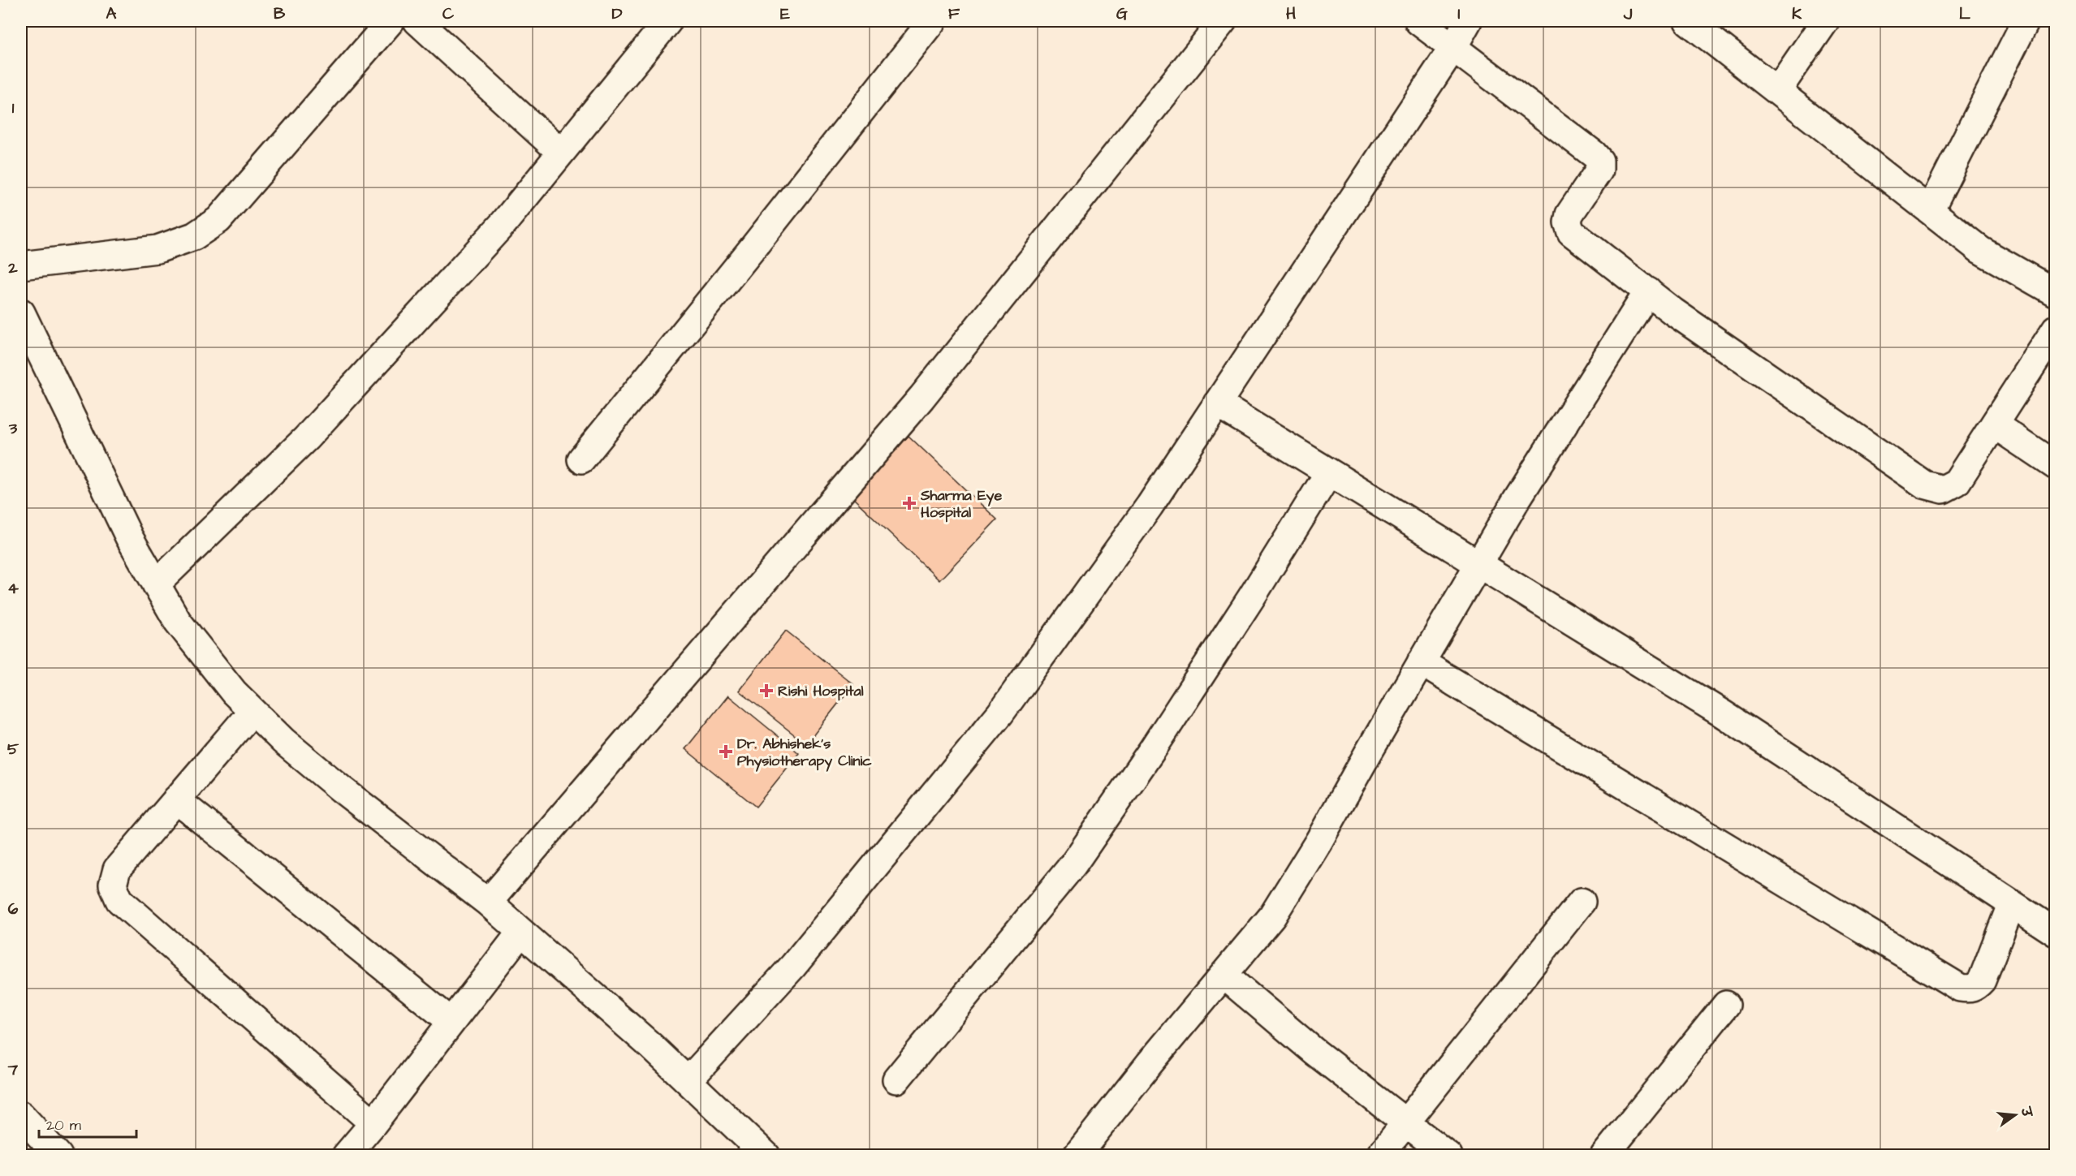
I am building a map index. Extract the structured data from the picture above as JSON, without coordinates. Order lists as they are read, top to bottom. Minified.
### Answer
{"places":{"health":["Sharma Eye Hospital","Rishi Hospital","Dr. Abhishek's Physiotherapy Clinic"]},"scale_bar":"20 m","north":"right","grid":{"columns":["A","B","C","D","E","F","G","H","I","J","K","L"],"rows":["1","2","3","4","5","6","7"]}}
